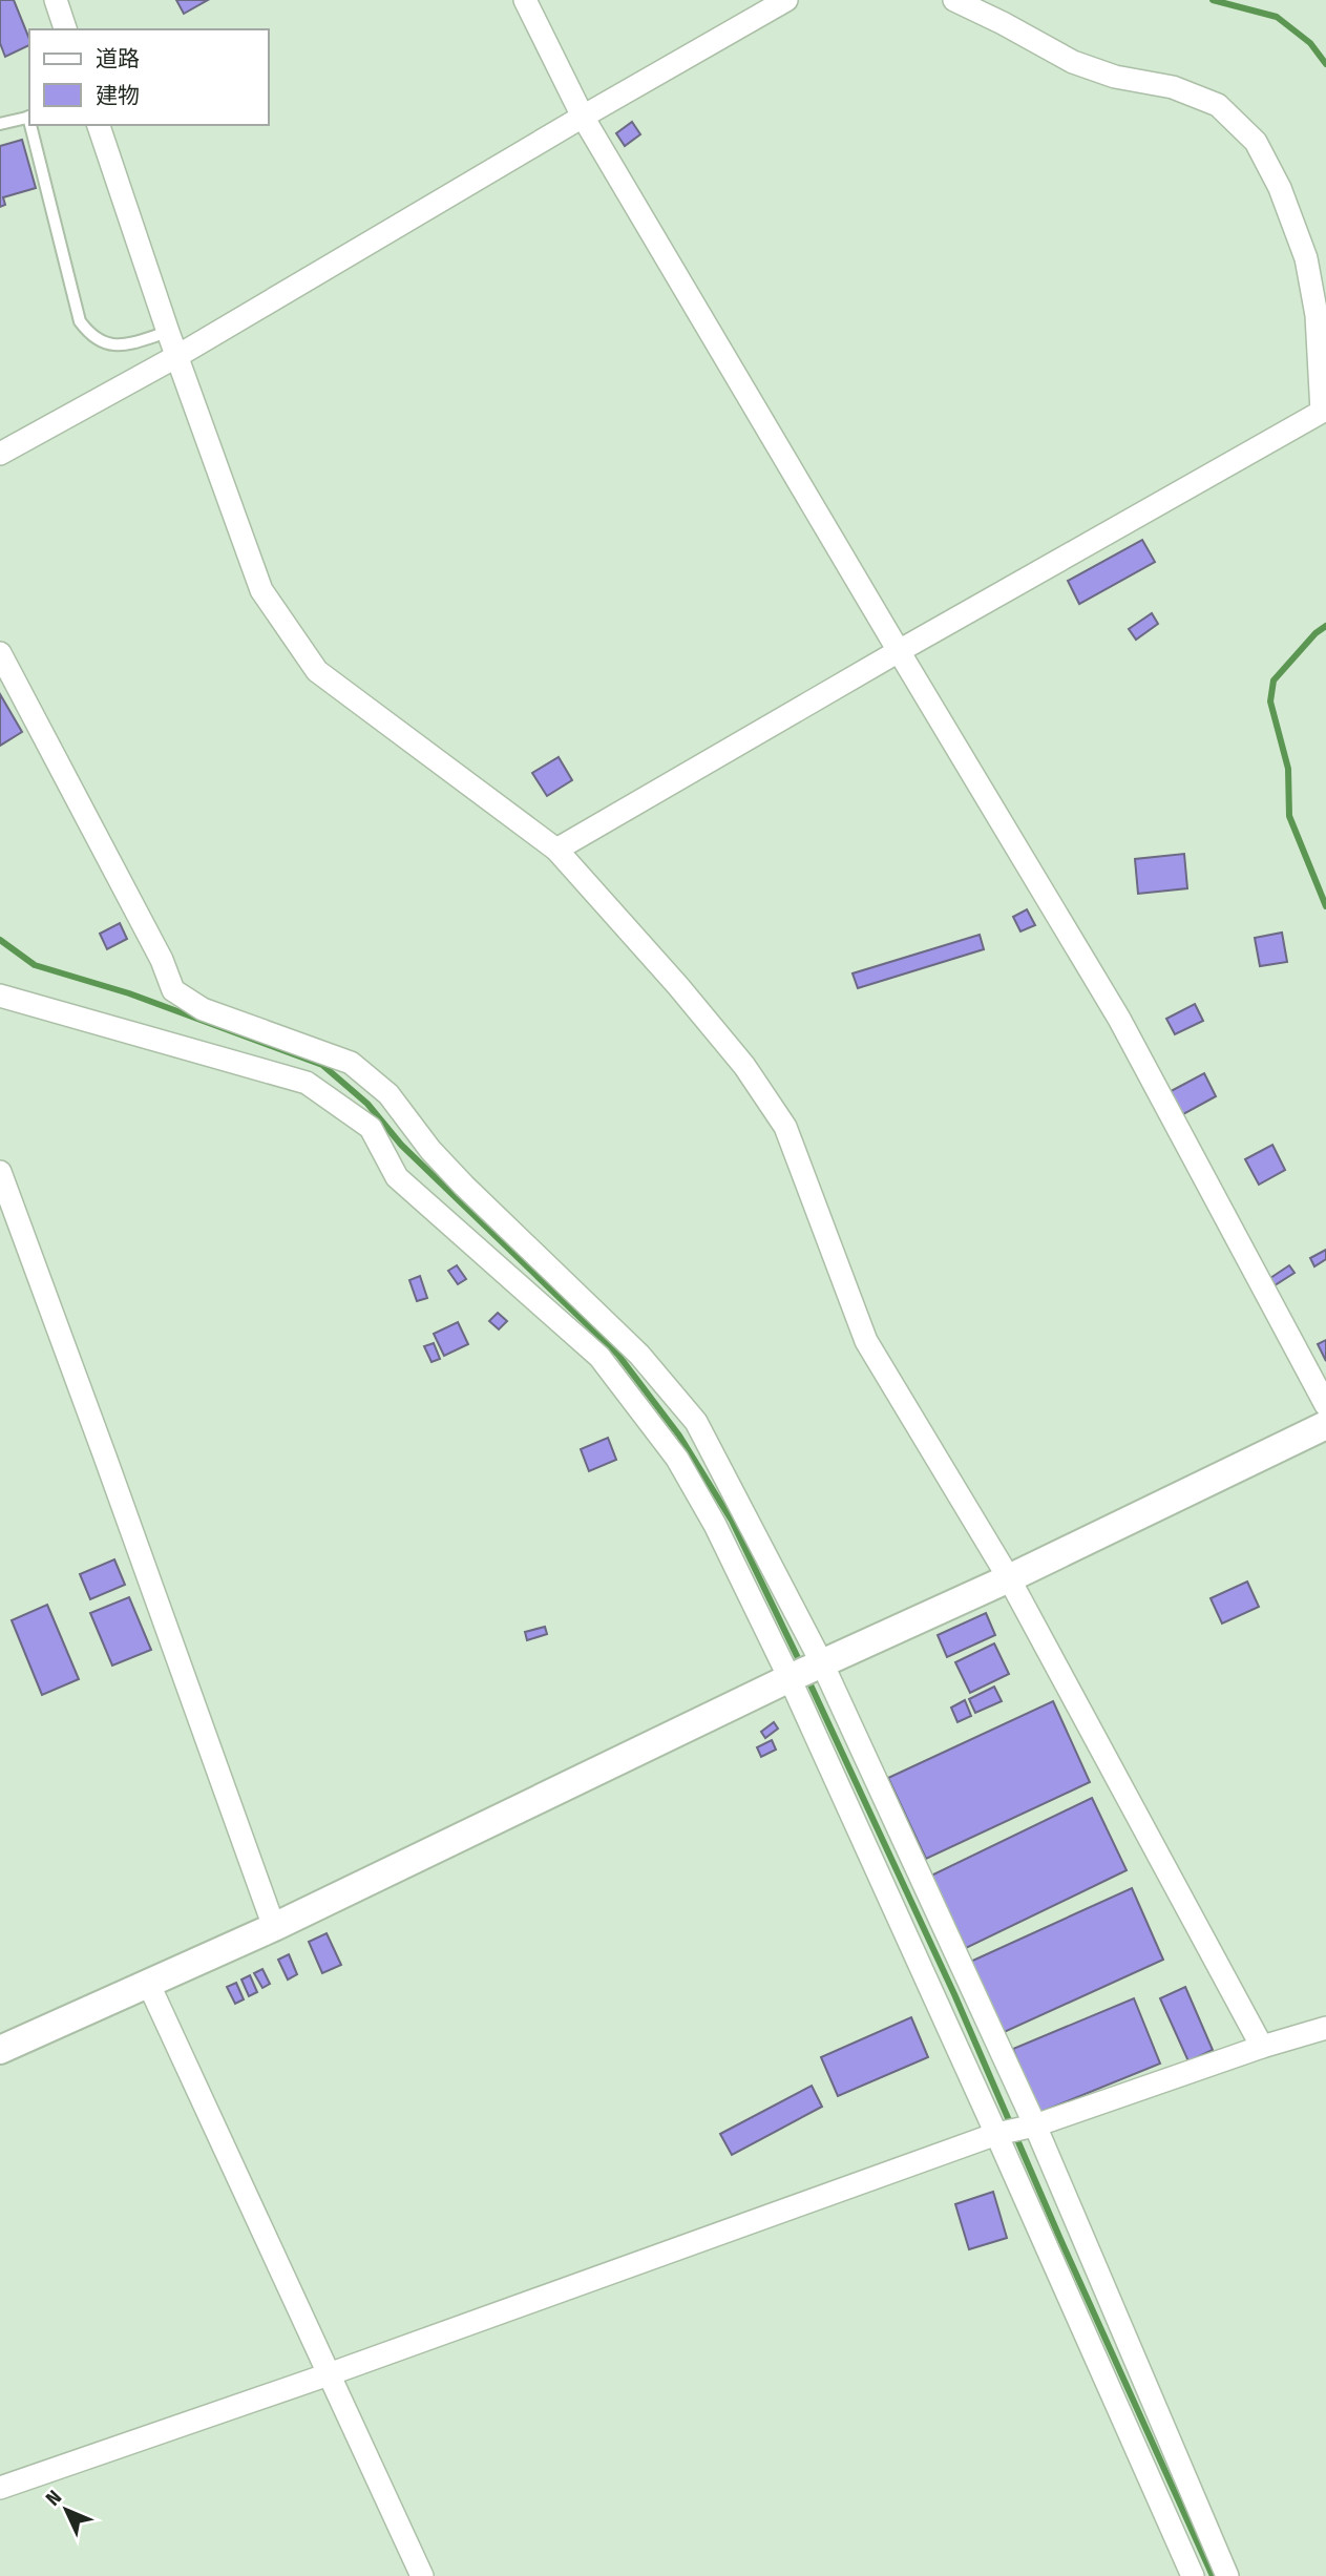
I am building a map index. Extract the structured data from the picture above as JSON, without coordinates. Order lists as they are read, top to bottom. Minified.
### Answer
{"legend":["道路","建物"],"north":"top left"}
